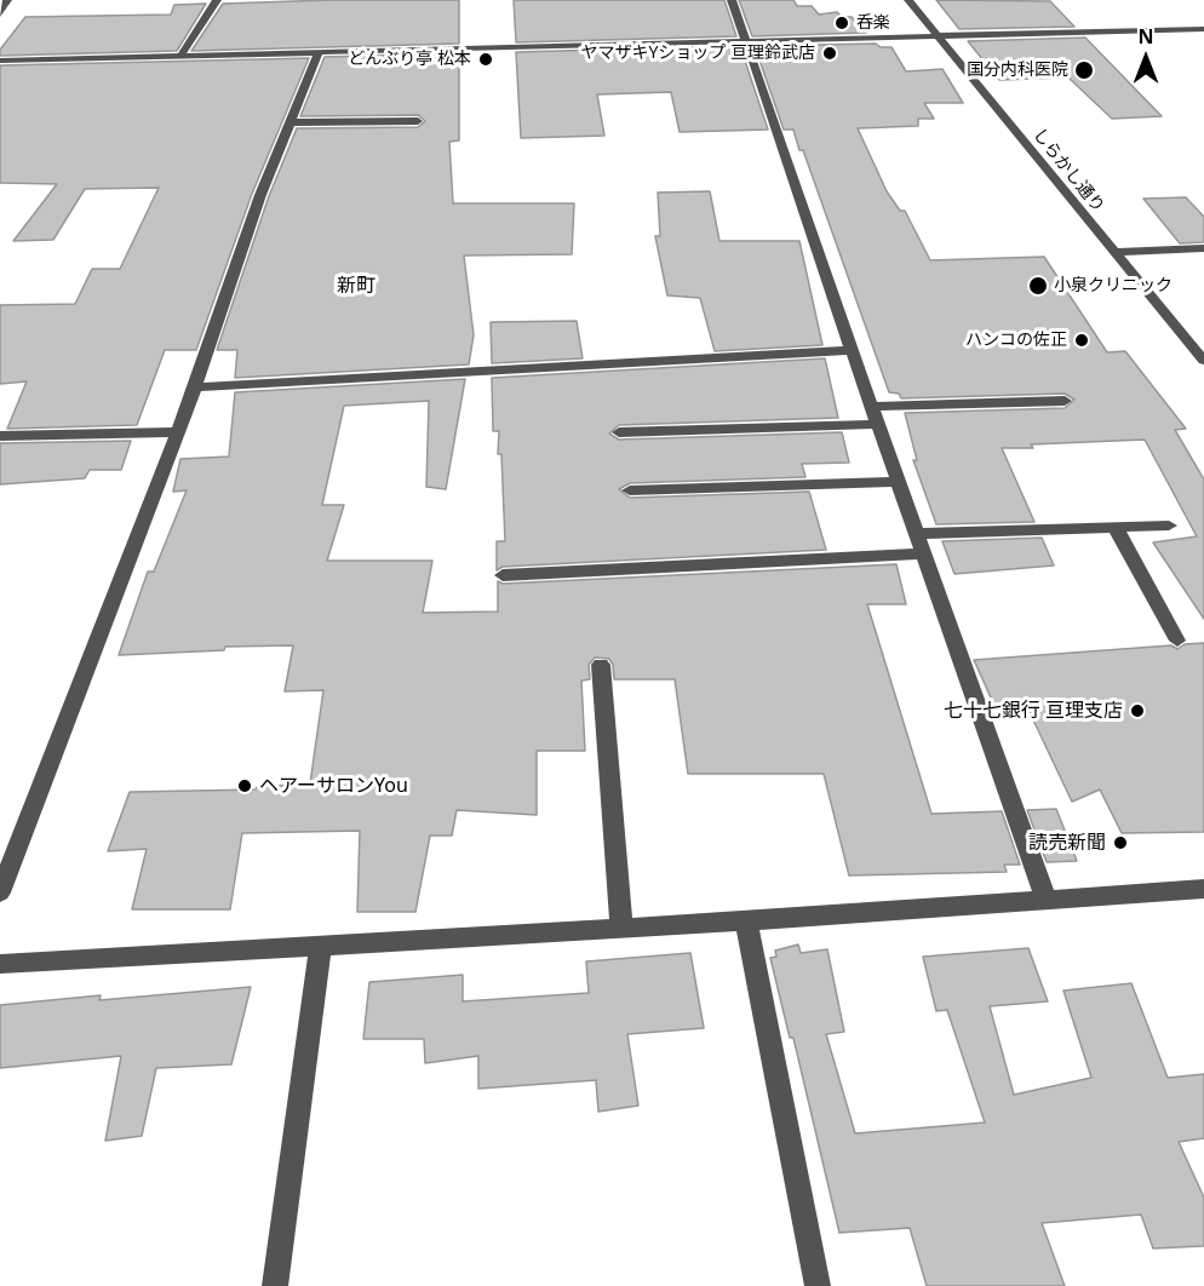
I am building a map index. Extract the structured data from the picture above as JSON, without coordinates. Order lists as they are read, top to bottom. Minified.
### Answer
{"streets":{"street":["しらかし通り"]},"districts":["新町"],"places":["呑楽","ヤマザキYショップ 亘理鈴武店","どんぶり亭 松本","国分内科医院","小泉クリニック","ハンコの佐正","七十七銀行 亘理支店","ヘアーサロンYou","読売新聞"],"north":"top"}
